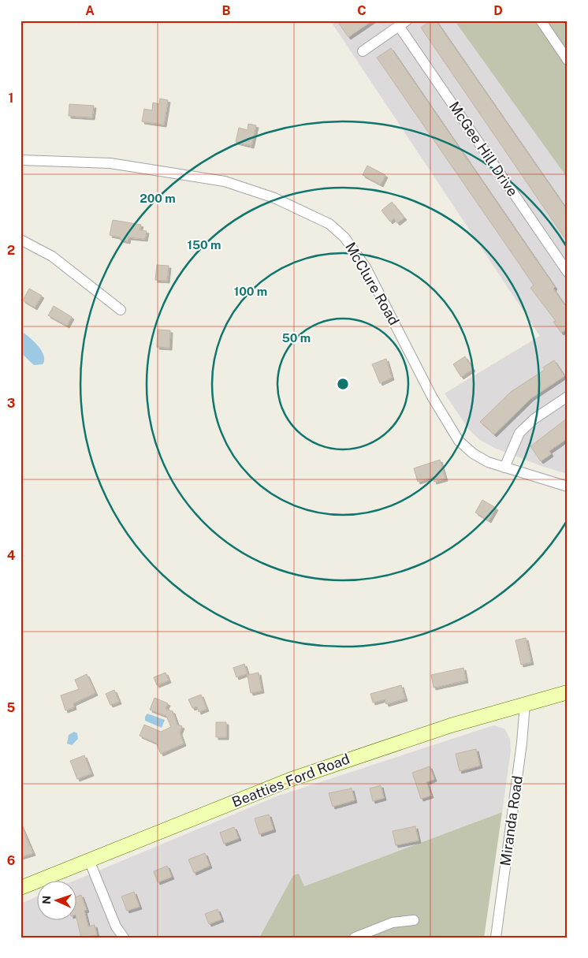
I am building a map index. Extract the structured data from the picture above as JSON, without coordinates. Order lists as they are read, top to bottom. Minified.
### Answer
{"streets":{"main road":["Beatties Ford Road"],"street":["McGee Hill Drive","McClure Road","Miranda Road"]},"crossings":[["Beatties Ford Road","Miranda Road"]],"north":"left","grid":{"columns":["A","B","C","D"],"rows":["1","2","3","4","5","6"]},"rings":["200 m","150 m","100 m","50 m"]}
